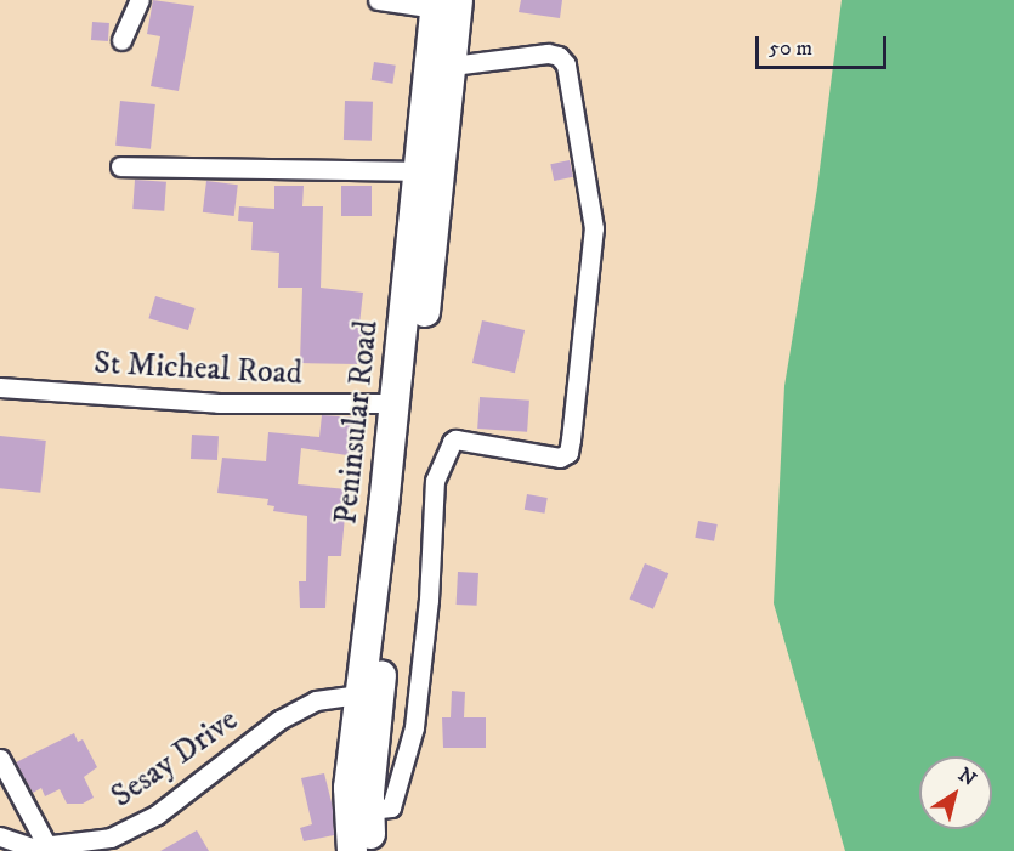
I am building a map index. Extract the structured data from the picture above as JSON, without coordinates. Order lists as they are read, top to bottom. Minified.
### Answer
{"streets":{"main road":["Peninsular Road"],"street":["St Micheal Road","Sesay Drive"]},"crossings":[["St Micheal Road","Peninsular Road"],["Peninsular Road","Sesay Drive"]],"scale_bar":"50 m","north":"top right"}
